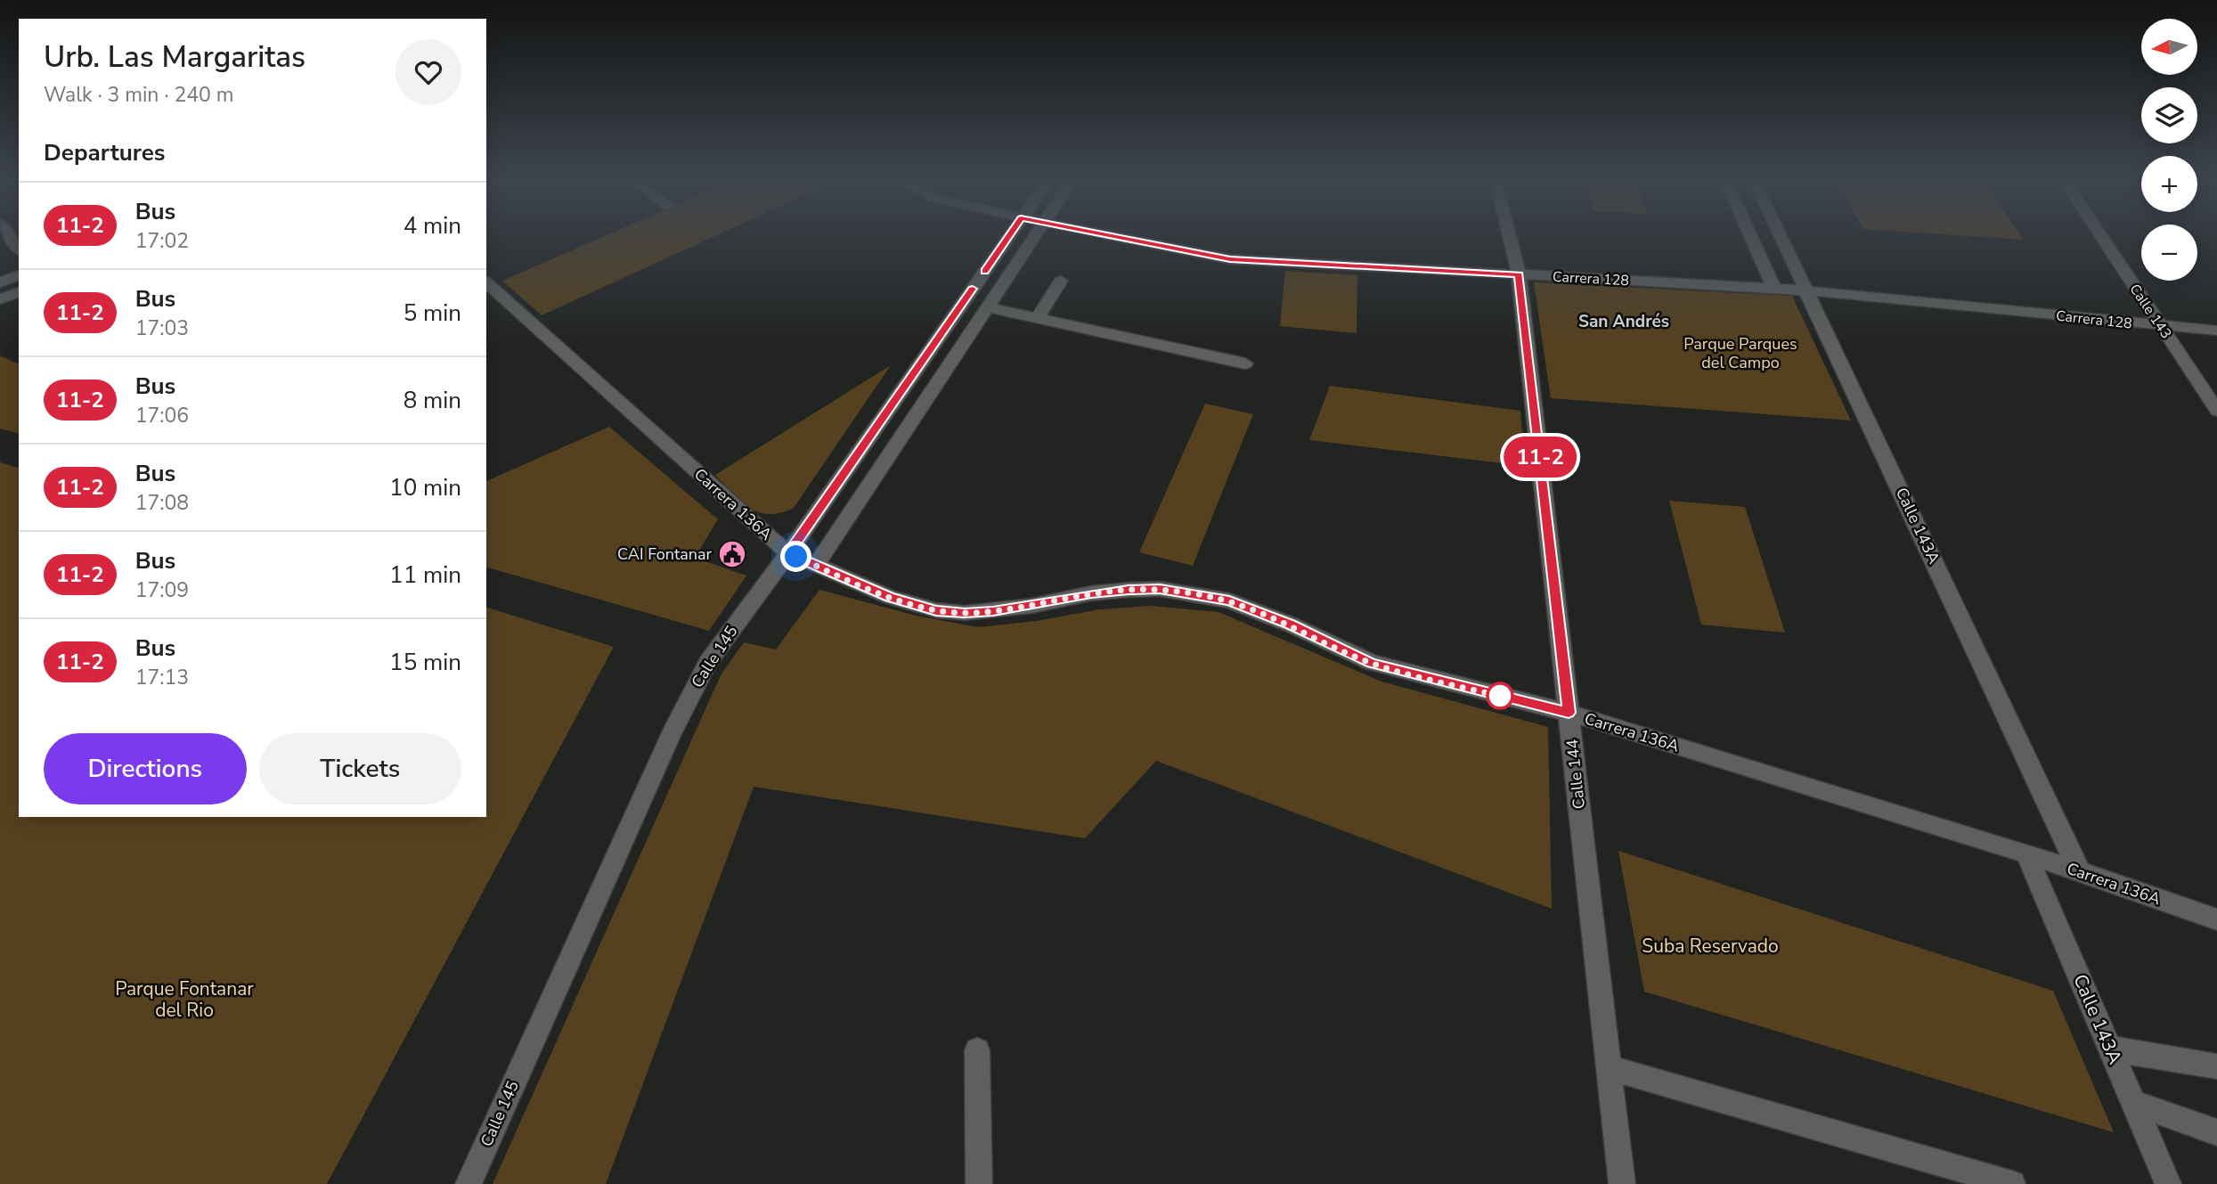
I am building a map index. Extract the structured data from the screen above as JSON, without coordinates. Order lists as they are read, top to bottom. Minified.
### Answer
{"streets":{"street":["Carrera 128","Calle 143","Carrera 136A","Calle 143A","Calle 145","Calle 144"]},"crossings":[["Carrera 128","Calle 143"],["Carrera 128","Calle 143A"],["Carrera 128","Calle 144"],["Carrera 136A","Calle 143A"],["Carrera 136A","Calle 145"],["Carrera 136A","Calle 144"]],"districts":["San Andrés"],"parks":["Parque Parques del Campo","Suba Reservado","Parque Fontanar del Rio"],"places":{"public building":["CAI Fontanar"]},"lines":["bus line 11-2"],"north":"left","page":{"on_map":"11-2","map_buttons":["+","−"],"heading":[["Urb. Las Margaritas","Walk · 3 min · 240 m"],"Departures"],"list":[{"mark":"11-2","name":"Bus","note":"17:02","value":"4 min"},{"mark":"11-2","name":"Bus","note":"17:03","value":"5 min"},{"mark":"11-2","name":"Bus","note":"17:06","value":"8 min"},{"mark":"11-2","name":"Bus","note":"17:08","value":"10 min"},{"mark":"11-2","name":"Bus","note":"17:09","value":"11 min"},{"mark":"11-2","name":"Bus","note":"17:13","value":"15 min"}],"buttons":["Directions","Tickets"]}}
